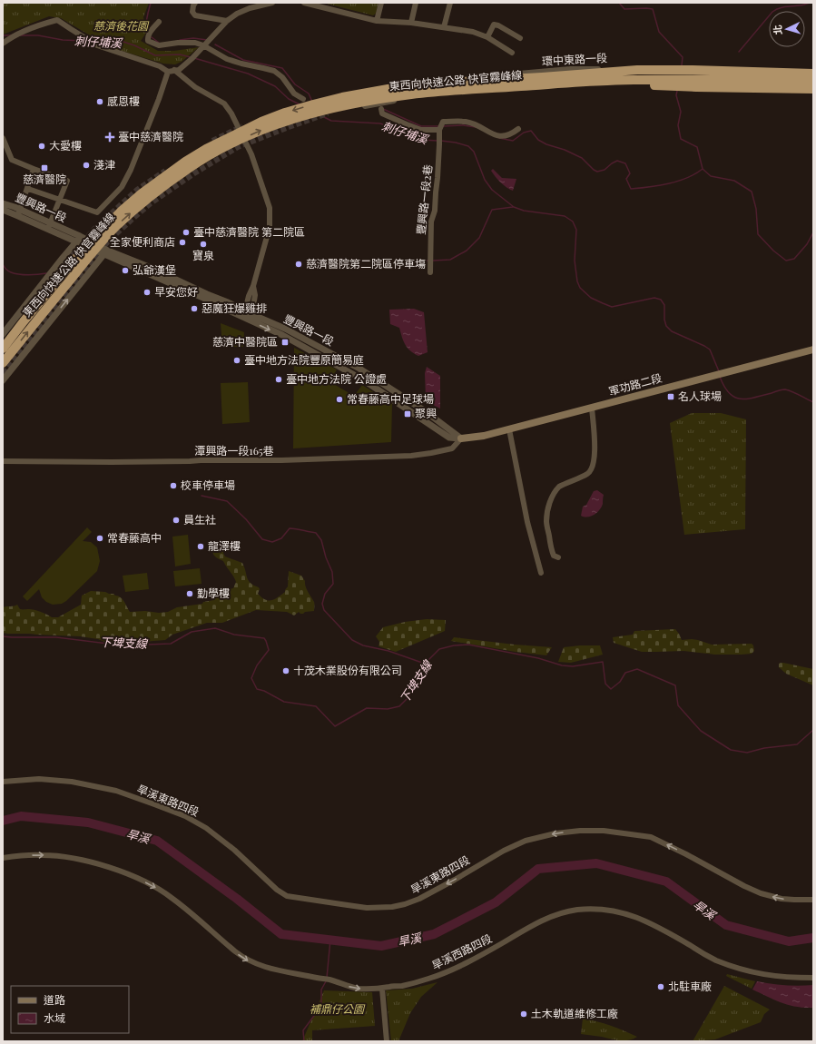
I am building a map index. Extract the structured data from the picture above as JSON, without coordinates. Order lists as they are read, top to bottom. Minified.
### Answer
{"streets":{"highway":["東西向快速公路 快官霧峰線"],"main road":["軍功路二段"],"street":["環中東路一段","豐興路一段2巷","豐興路一段","潭興路一段165巷","旱溪東路四段","旱溪西路四段"]},"crossings":[["環中東路一段","東西向快速公路 快官霧峰線"],["豐興路一段","軍功路二段"],["豐興路一段","潭興路一段165巷"],["軍功路二段","潭興路一段165巷"]],"one_way":["旱溪東路四段","旱溪西路四段"],"water":["刺仔埔溪","下埤支線","旱溪"],"parks":["慈濟後花園","補鼎仔公園"],"places":{"other":["感恩樓","大愛樓","淺津","臺中慈濟醫院 第二院區","全家便利商店","寶泉","慈濟醫院第二院區停車塲","弘爺漢堡","早安您好","惡魔狂爆雞排","臺中地方法院豐原簡易庭","臺中地方法院 公證處","常春藤高中足球場","校車停車場","員生社","常春藤高中","龍澤樓","勤學樓","十茂木業股份有限公司","北駐車廠","土木軌道維修工廠"],"health":["臺中慈濟醫院"],"transit":["慈濟醫院","慈濟中醫院區","名人球場","聚興"]},"legend":["道路","水域"],"north":"left"}
